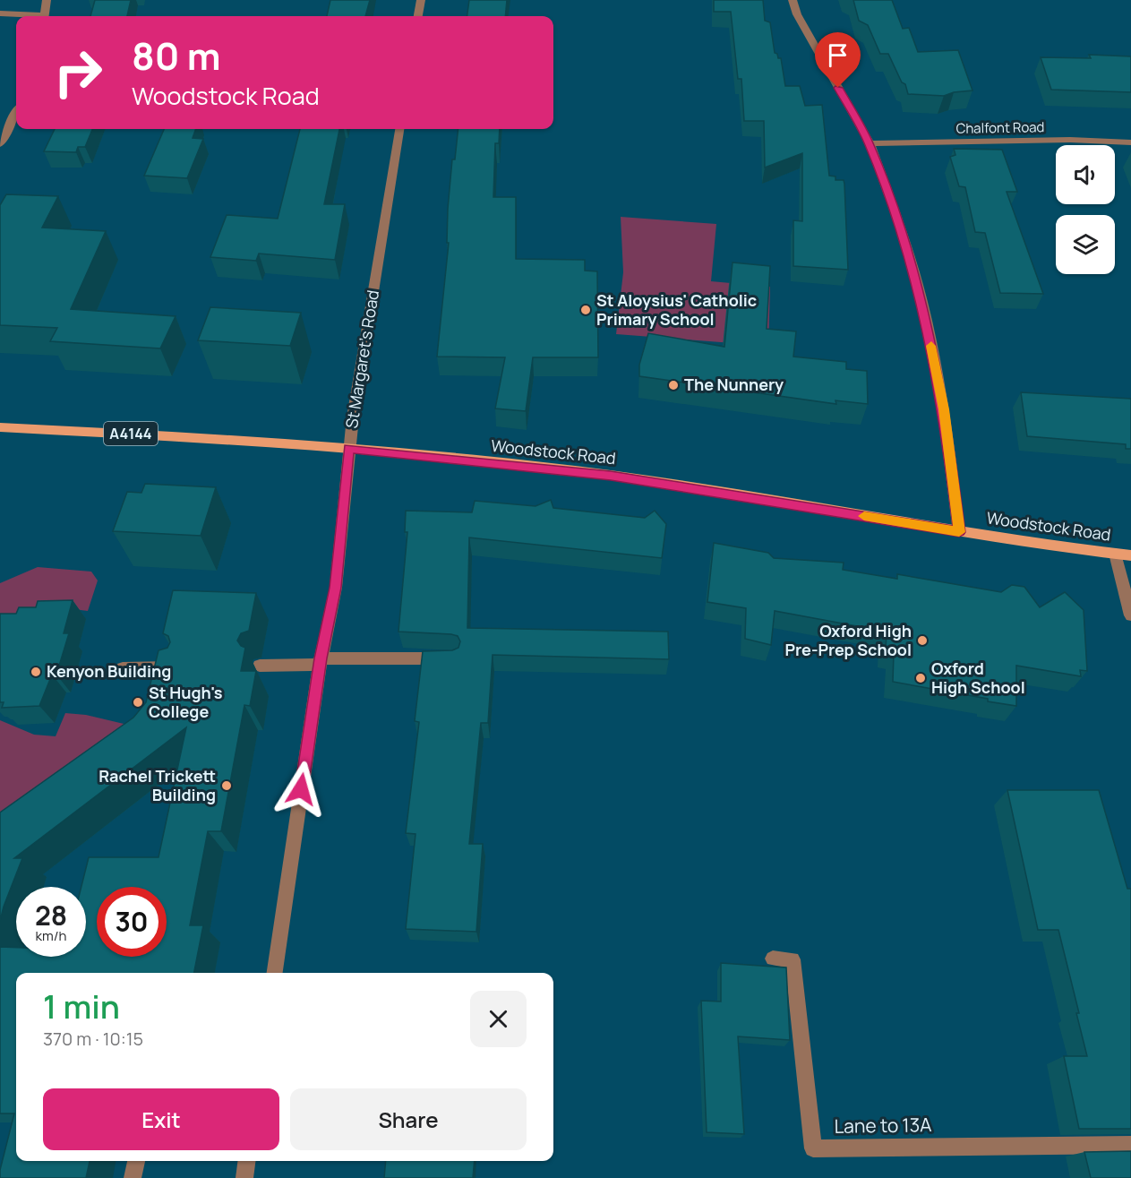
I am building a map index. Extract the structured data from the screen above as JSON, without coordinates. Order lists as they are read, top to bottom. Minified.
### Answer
{"streets":{"main road":["A4144","Woodstock Road"],"street":["Chalfont Road","St Margaret's Road","Lane to 13A"]},"crossings":[["St Margaret's Road","Woodstock Road"]],"places":["St Aloysius' Catholic Primary School","The Nunnery","Oxford High Pre-Prep School","Kenyon Building","Oxford High School","St Hugh's College","Rachel Trickett Building"],"page":{"turn":["80 m","Woodstock Road"],"speed":"28 km/h","limit":"30","heading":["1 min","370 m · 10:15"],"buttons":["Exit","Share"]}}
